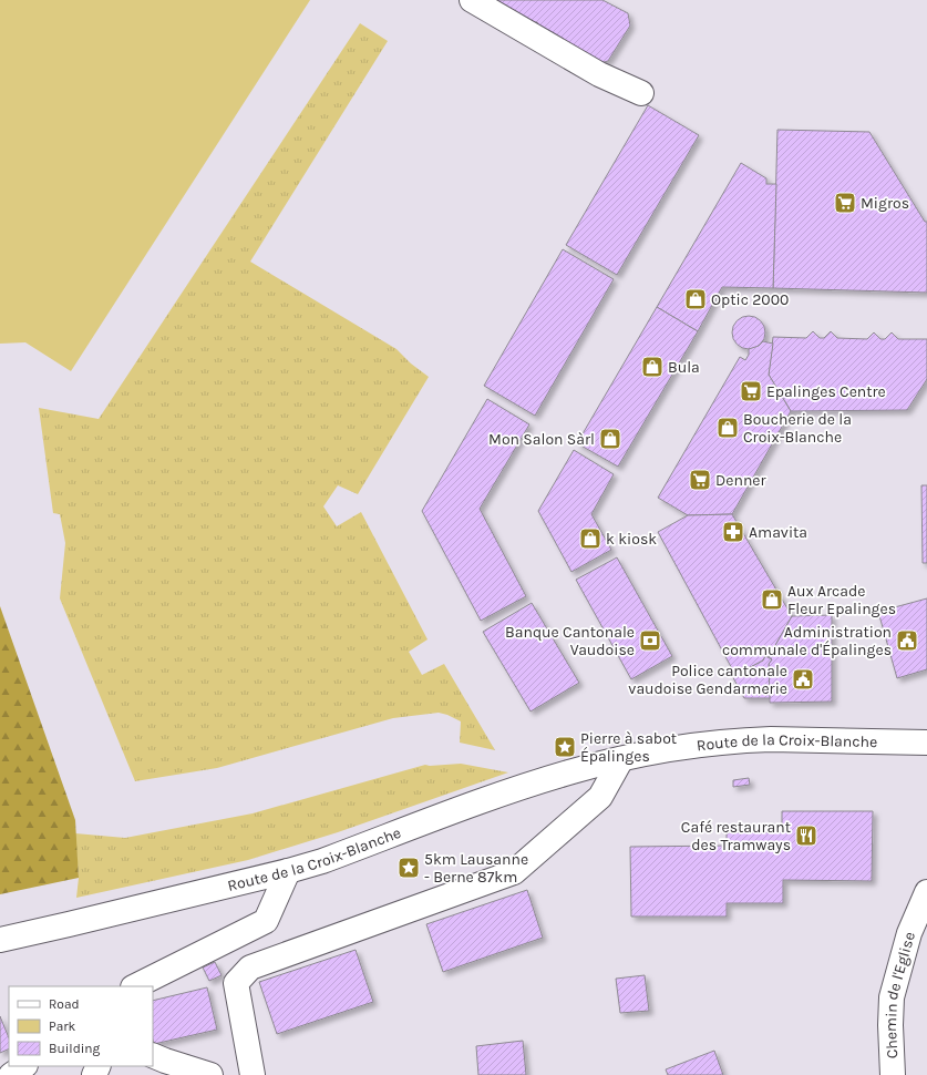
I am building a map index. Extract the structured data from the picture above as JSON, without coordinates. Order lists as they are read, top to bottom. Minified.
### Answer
{"streets":{"street":["Route de la Croix-Blanche","Chemin de l'Eglise"]},"places":{"supermarket":["Migros","Epalinges Centre","Denner"],"shop":["Optic 2000","Bula","Boucherie de la Croix-Blanche","Mon Salon Sàrl","k kiosk","Aux Arcade Fleur Epalinges"],"pharmacy":["Amavita"],"bank":["Banque Cantonale Vaudoise"],"public building":["Administration communale d'Épalinges","Police cantonale vaudoise Gendarmerie"],"place":["Pierre à sabot Épalinges","5km Lausanne - Berne 87km"],"restaurant":["Café restaurant des Tramways"]},"legend":["Road","Park","Building"]}
